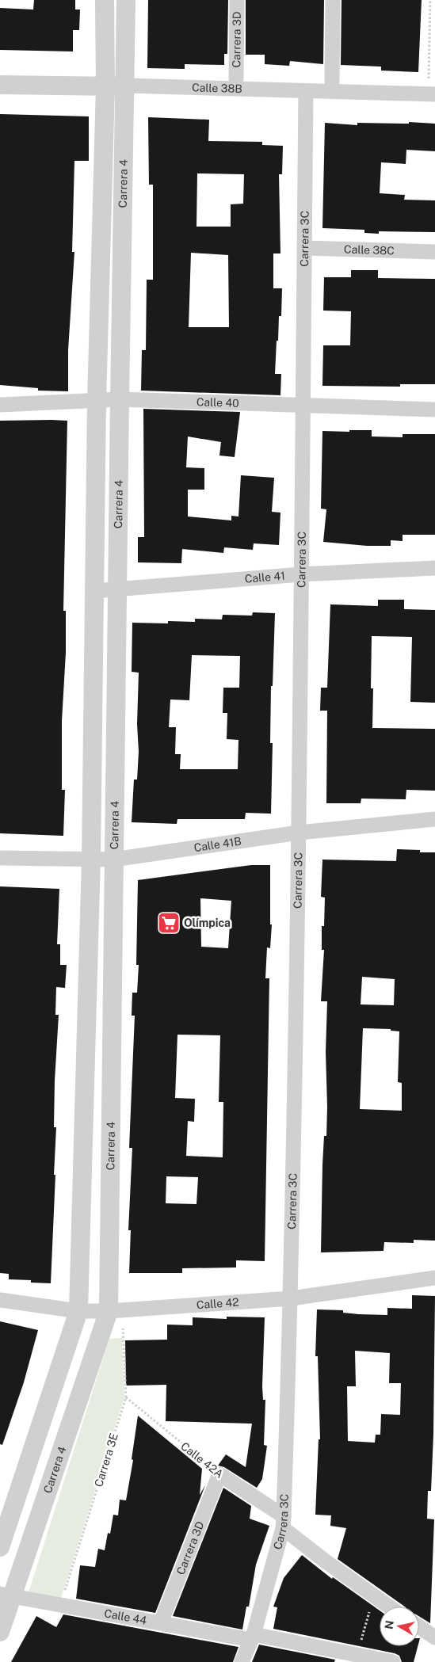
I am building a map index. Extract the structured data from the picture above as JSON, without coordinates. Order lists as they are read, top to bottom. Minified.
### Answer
{"streets":{"street":["Carrera 3D","Calle 38B","Carrera 4","Carrera 3C","Calle 38C","Calle 40","Calle 41","Calle 41B","Calle 42","Calle 42A","Calle 44"],"path":["Carrera 3E"]},"crossings":[["Carrera 3D","Calle 42A"],["Carrera 3D","Calle 44"],["Calle 38B","Carrera 4"],["Calle 38B","Carrera 3C"],["Carrera 4","Calle 40"],["Carrera 4","Calle 41"],["Carrera 4","Calle 41B"],["Carrera 4","Calle 42"],["Carrera 4","Carrera 3E"],["Carrera 4","Calle 44"],["Carrera 3C","Calle 38C"],["Carrera 3C","Calle 40"],["Carrera 3C","Calle 41"],["Carrera 3C","Calle 41B"],["Carrera 3C","Calle 42"],["Carrera 3C","Calle 42A"],["Carrera 3C","Calle 44"],["Calle 42","Carrera 3E"],["Carrera 3E","Calle 42A"],["Carrera 3E","Calle 44"]],"places":{"supermarket":["Olímpica"]},"north":"left"}
